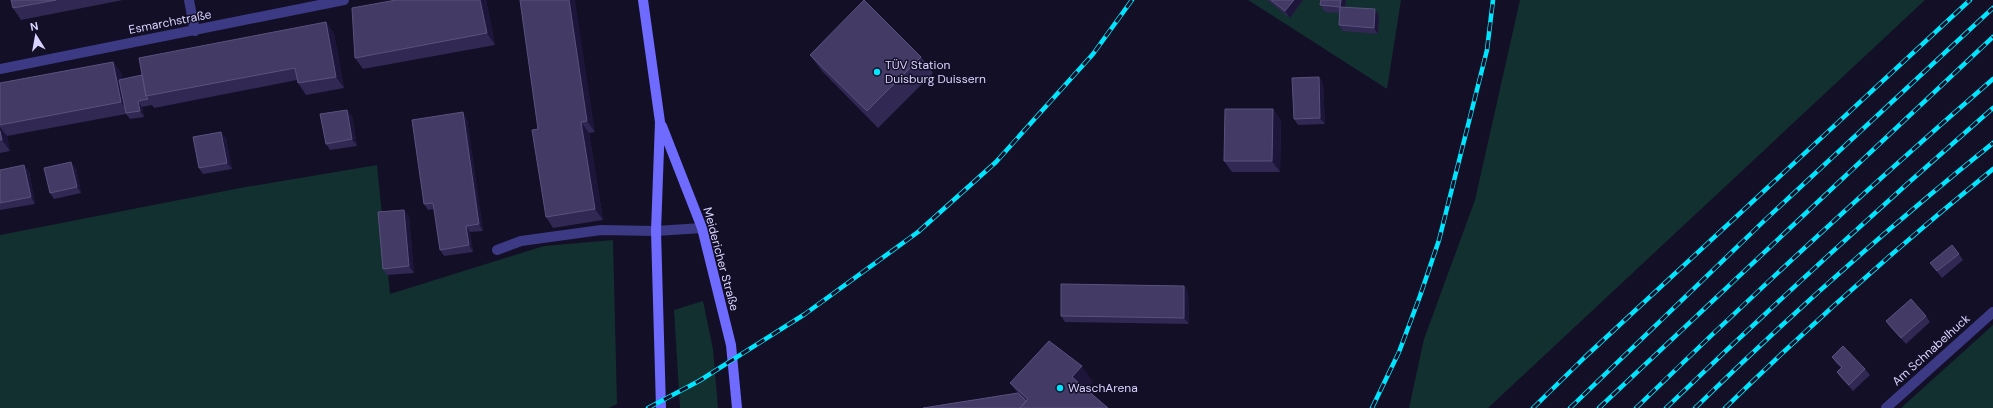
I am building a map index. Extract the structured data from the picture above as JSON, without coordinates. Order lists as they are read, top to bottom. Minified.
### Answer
{"streets":{"main road":["Meidericher Straße"],"street":["Esmarchstraße","Am Schnabelhuck"]},"places":["TÜV Station Duisburg Duissern","WaschArena"],"north":"top"}
